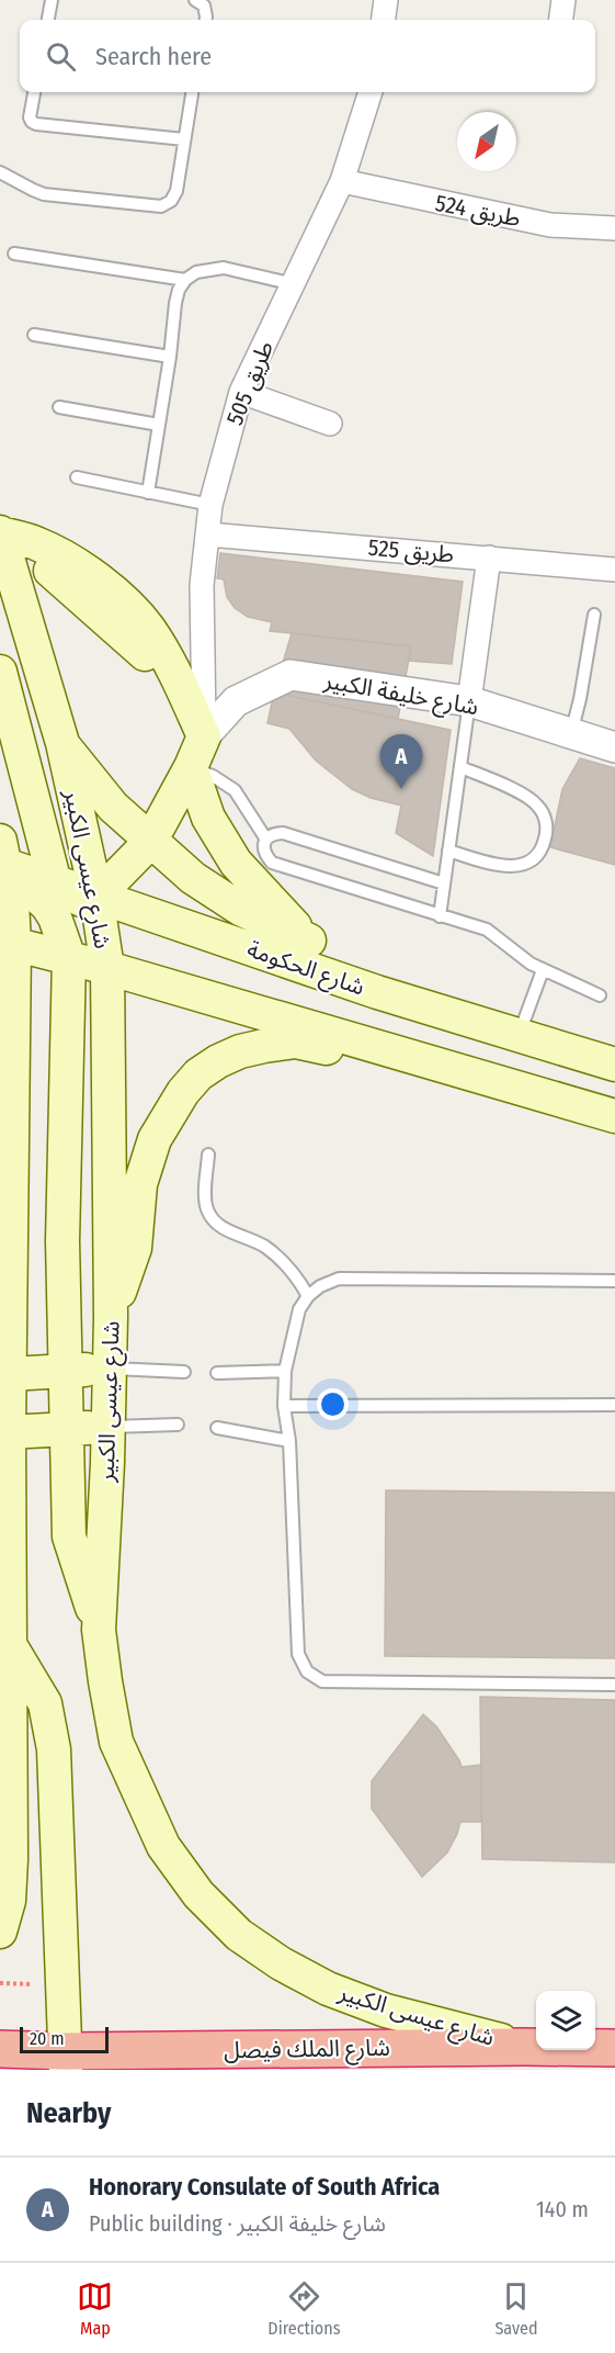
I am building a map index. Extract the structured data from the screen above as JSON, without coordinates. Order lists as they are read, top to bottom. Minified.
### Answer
{"streets":{"highway":["شارع الملك فيصل"],"main road":["شارع عيسى الكبير","شارع الحكومة"],"street":["طريق 524","طريق 505","طريق 525","شارع خليفة الكبير"]},"crossings":[["طريق 524","طريق 505"],["طريق 505","طريق 525"],["طريق 505","شارع خليفة الكبير"],["شارع عيسى الكبير","شارع الحكومة"],["شارع عيسى الكبير","شارع الملك فيصل"]],"scale_bar":"20 m","north":"bottom left","page":{"search":"Search here","pins":"A","scale":"20 m","heading":"Nearby","list":[{"mark":"A","name":"Honorary Consulate of South Africa","note":"Public building · شارع خليفة الكبير","value":"140 m"}],"nav":["Map","Directions","Saved"]}}
